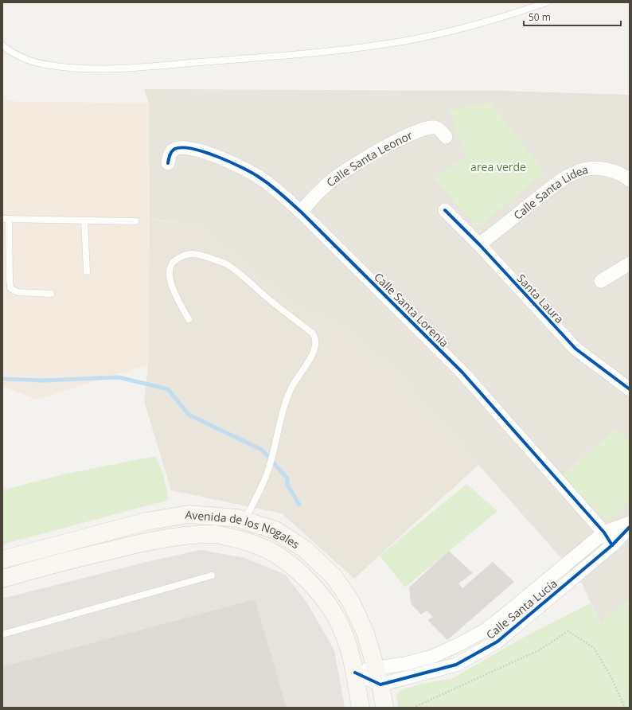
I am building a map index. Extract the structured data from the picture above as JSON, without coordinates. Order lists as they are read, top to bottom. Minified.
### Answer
{"streets":{"main road":["Avenida de los Nogales"],"street":["Calle Santa Leonor","Calle Santa Lidea","Santa Laura","Calle Santa Lorenia","Calle Santa Lucía"]},"crossings":[["Calle Santa Leonor","Calle Santa Lorenia"],["Calle Santa Lidea","Santa Laura"],["Calle Santa Lorenia","Calle Santa Lucía"],["Avenida de los Nogales","Calle Santa Lucía"]],"parks":["area verde"],"scale_bar":"50 m"}
